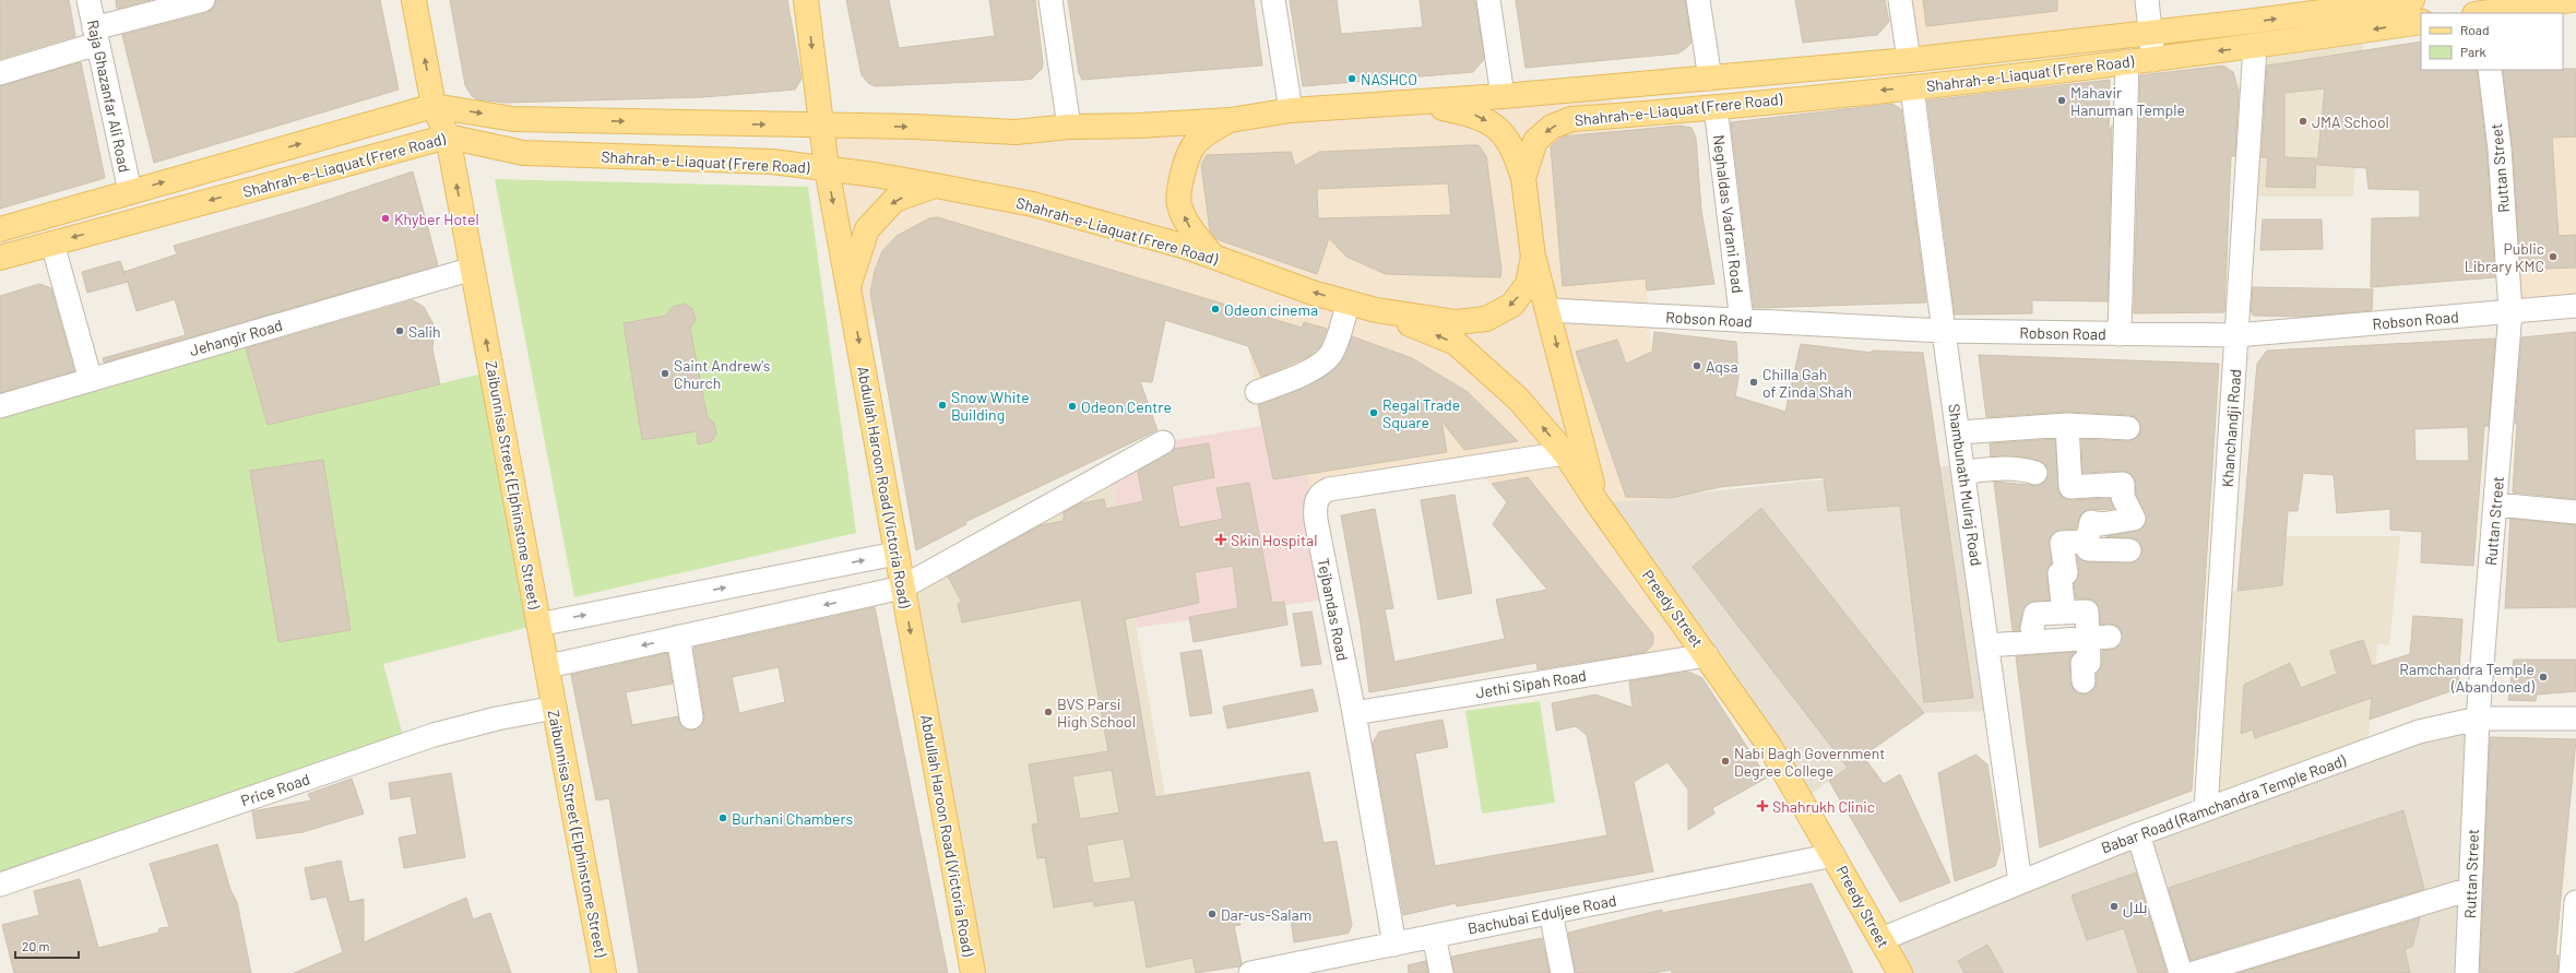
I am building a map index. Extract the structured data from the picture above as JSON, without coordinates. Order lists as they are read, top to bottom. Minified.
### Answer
{"streets":{"main road":["Shahrah-e-Liaquat (Frere Road)","Zaibunnisa Street (Elphinstone Street)","Abdullah Haroon Road (Victoria Road)","Preedy Street"],"street":["Raja Ghazanfar Ali Road","Ruttan Street","Neghaldas Vadrani Road","Robson Road","Jehangir Road","Khanchandji Road","Shambunath Mulraj Road","Tejbandas Road","Jethi Sipah Road","Price Road","Babar Road (Ramchandra Temple Road)","Bachubai Eduljee Road"]},"crossings":[["Shahrah-e-Liaquat (Frere Road)","Raja Ghazanfar Ali Road"],["Shahrah-e-Liaquat (Frere Road)","Neghaldas Vadrani Road"],["Shahrah-e-Liaquat (Frere Road)","Khanchandji Road"],["Shahrah-e-Liaquat (Frere Road)","Zaibunnisa Street (Elphinstone Street)"],["Shahrah-e-Liaquat (Frere Road)","Shambunath Mulraj Road"],["Shahrah-e-Liaquat (Frere Road)","Abdullah Haroon Road (Victoria Road)"],["Shahrah-e-Liaquat (Frere Road)","Preedy Street"],["Ruttan Street","Robson Road"],["Ruttan Street","Babar Road (Ramchandra Temple Road)"],["Neghaldas Vadrani Road","Robson Road"],["Robson Road","Khanchandji Road"],["Robson Road","Shambunath Mulraj Road"],["Jehangir Road","Zaibunnisa Street (Elphinstone Street)"],["Khanchandji Road","Babar Road (Ramchandra Temple Road)"],["Zaibunnisa Street (Elphinstone Street)","Price Road"],["Shambunath Mulraj Road","Babar Road (Ramchandra Temple Road)"],["Preedy Street","Tejbandas Road"],["Preedy Street","Jethi Sipah Road"],["Preedy Street","Babar Road (Ramchandra Temple Road)"],["Preedy Street","Bachubai Eduljee Road"],["Tejbandas Road","Jethi Sipah Road"],["Tejbandas Road","Bachubai Eduljee Road"]],"one_way":["Zaibunnisa Street (Elphinstone Street)","Abdullah Haroon Road (Victoria Road)"],"places":{"other":["NASHCO","Mahavir Hanuman Temple","JMA School","Khyber Hotel","Public Library KMC","Odeon cinema","Salih","Aqsa","Saint Andrew's Church","Chilla Gah of Zinda Shah","Snow White Building","Odeon Centre","Regal Trade Square","Ramchandra Temple (Abandoned)","BVS Parsi High School","Nabi Bagh Government Degree College","Burhani Chambers","بلال","Dar-us-Salam"],"health":["Skin Hospital","Shahrukh Clinic"]},"legend":["Road","Park"],"scale_bar":"20 m"}
